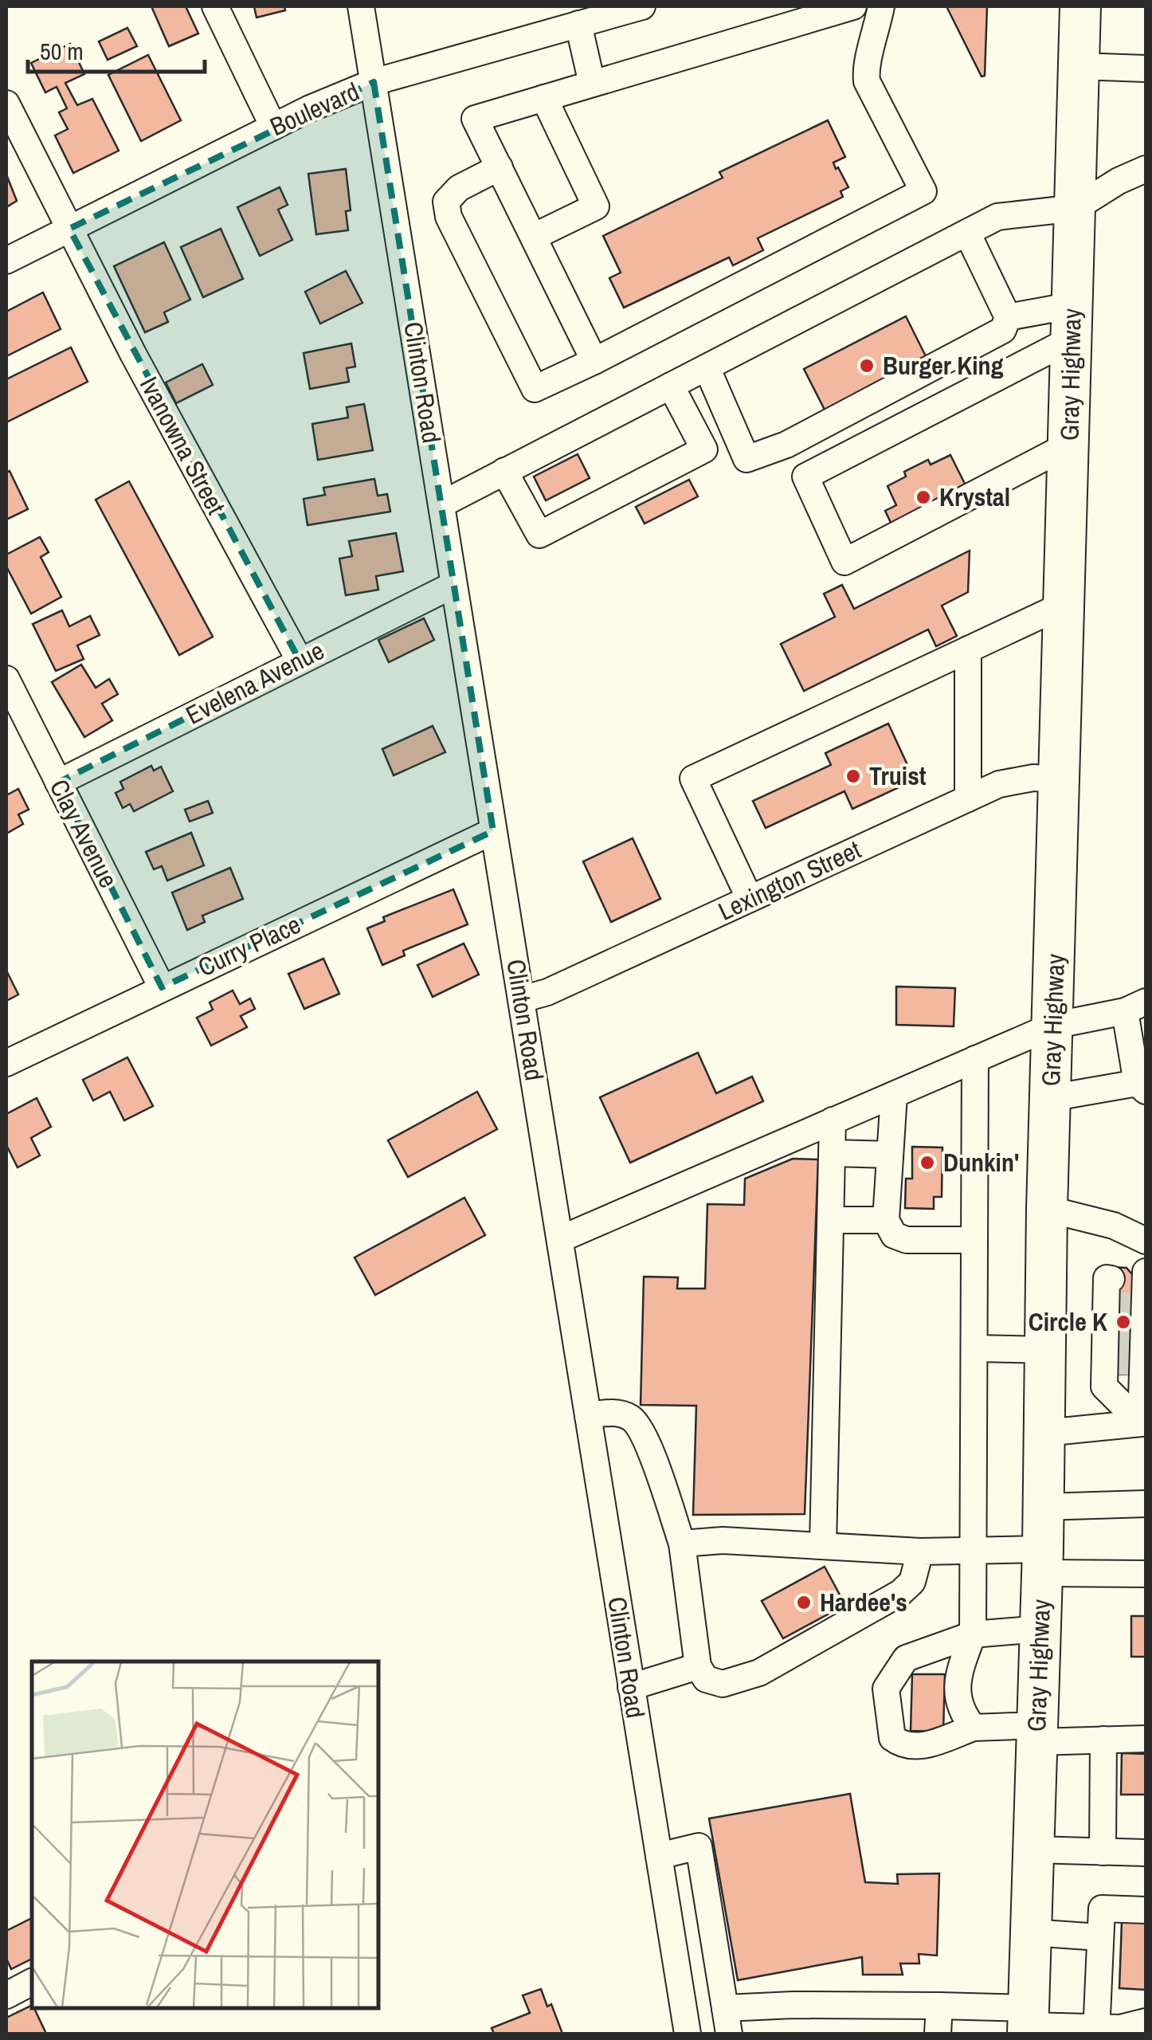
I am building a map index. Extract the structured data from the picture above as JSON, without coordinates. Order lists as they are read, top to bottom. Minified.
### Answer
{"streets":{"highway":["Gray Highway"],"street":["Boulevard","Clinton Road","Ivanowna Street","Evelena Avenue","Clay Avenue","Lexington Street","Curry Place"]},"crossings":[["Boulevard","Clinton Road"],["Boulevard","Ivanowna Street"],["Gray Highway","Lexington Street"],["Clinton Road","Evelena Avenue"],["Clinton Road","Lexington Street"],["Clinton Road","Curry Place"],["Ivanowna Street","Evelena Avenue"],["Evelena Avenue","Clay Avenue"],["Clay Avenue","Curry Place"]],"places":["Burger King","Krystal","Truist","Dunkin'","Circle K","Hardee's"],"scale_bar":"50 m"}
